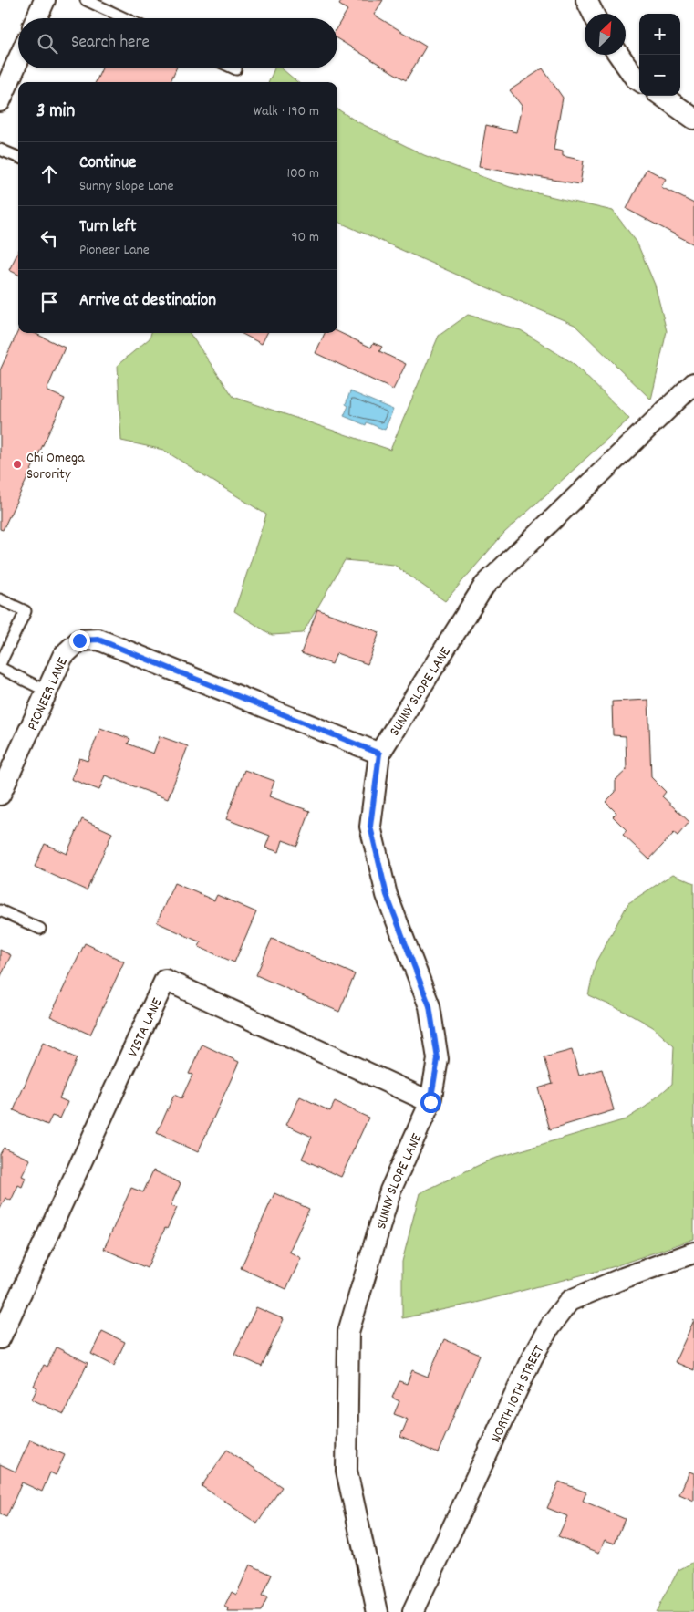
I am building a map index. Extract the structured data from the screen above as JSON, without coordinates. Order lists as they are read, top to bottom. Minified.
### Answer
{"streets":{"street":["SUNNY SLOPE LANE","PIONEER LANE","VISTA LANE","NORTH 10TH STREET"]},"crossings":[["SUNNY SLOPE LANE","PIONEER LANE"],["SUNNY SLOPE LANE","VISTA LANE"]],"places":["Chi Omega Sorority"],"north":"top right","page":{"map_buttons":["+","−"],"search":"Search here","heading":["3 min","Walk · 190 m"],"list":[["Continue","Sunny Slope Lane","100 m"],["Turn left","Pioneer Lane","90 m"],"Arrive at destination"]}}
